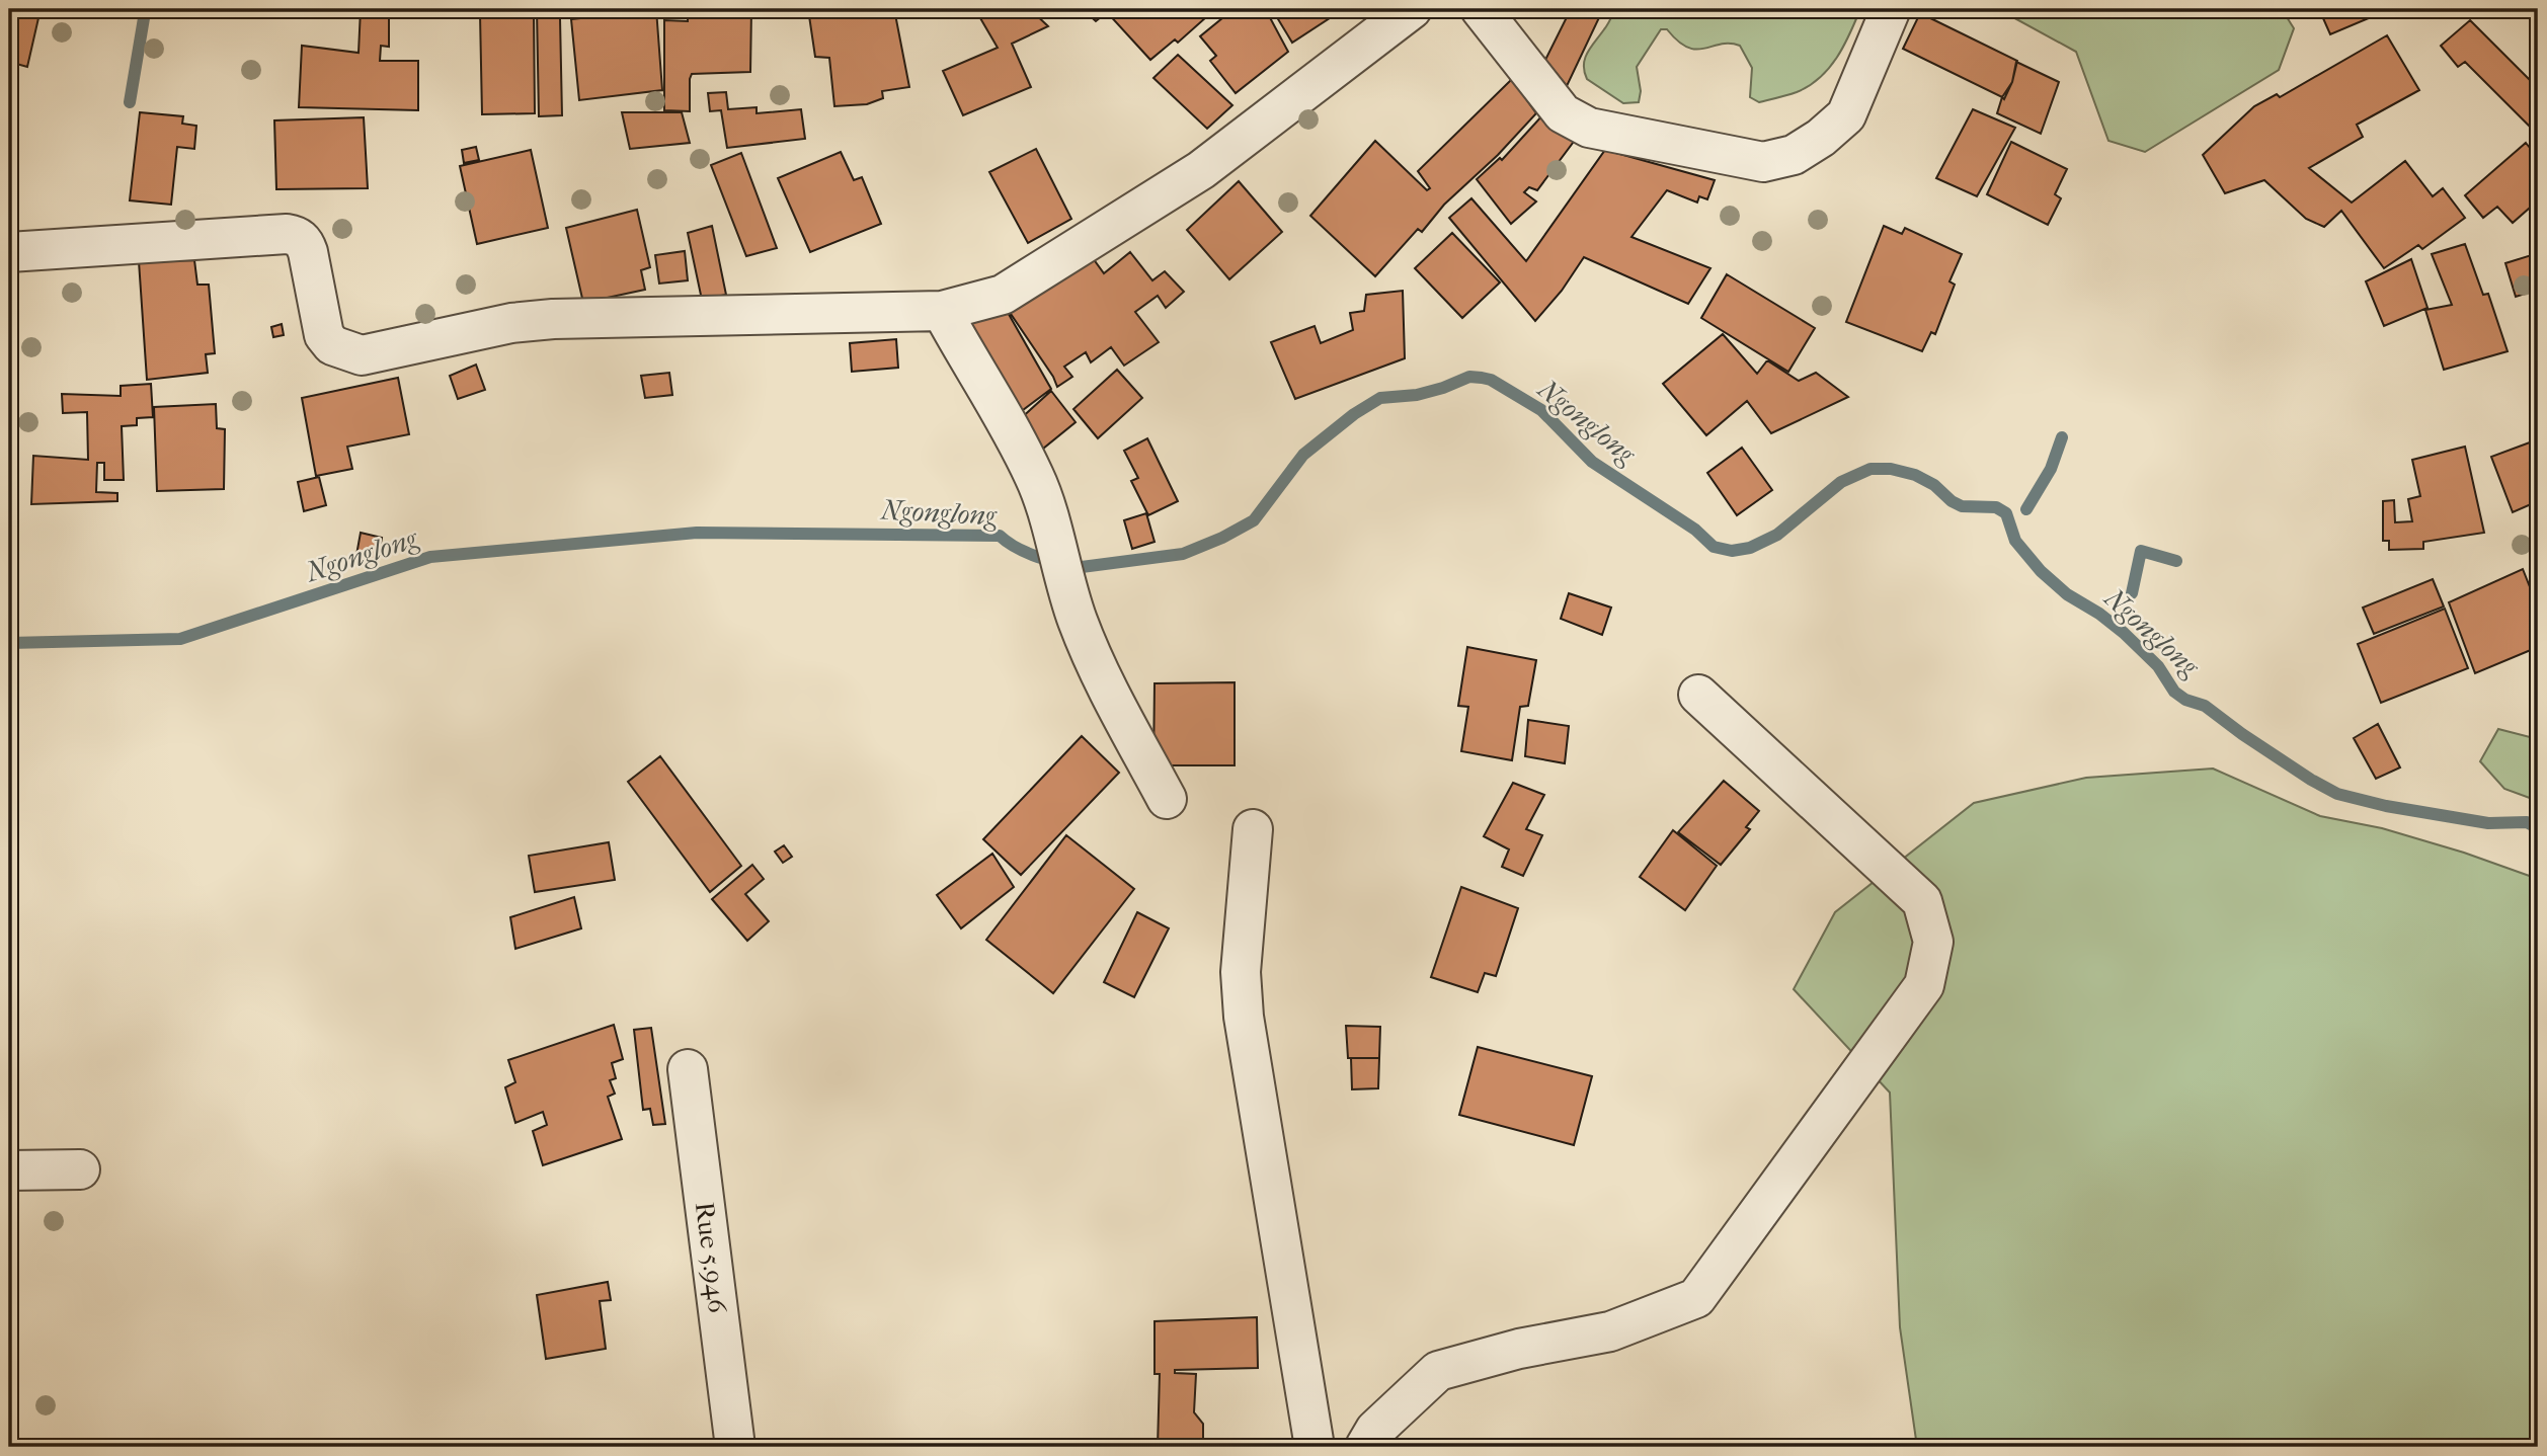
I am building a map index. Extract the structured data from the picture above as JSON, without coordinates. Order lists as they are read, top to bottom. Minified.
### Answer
{"streets":{"street":["Rue 5.946"]},"water":["Ngonglong"]}
